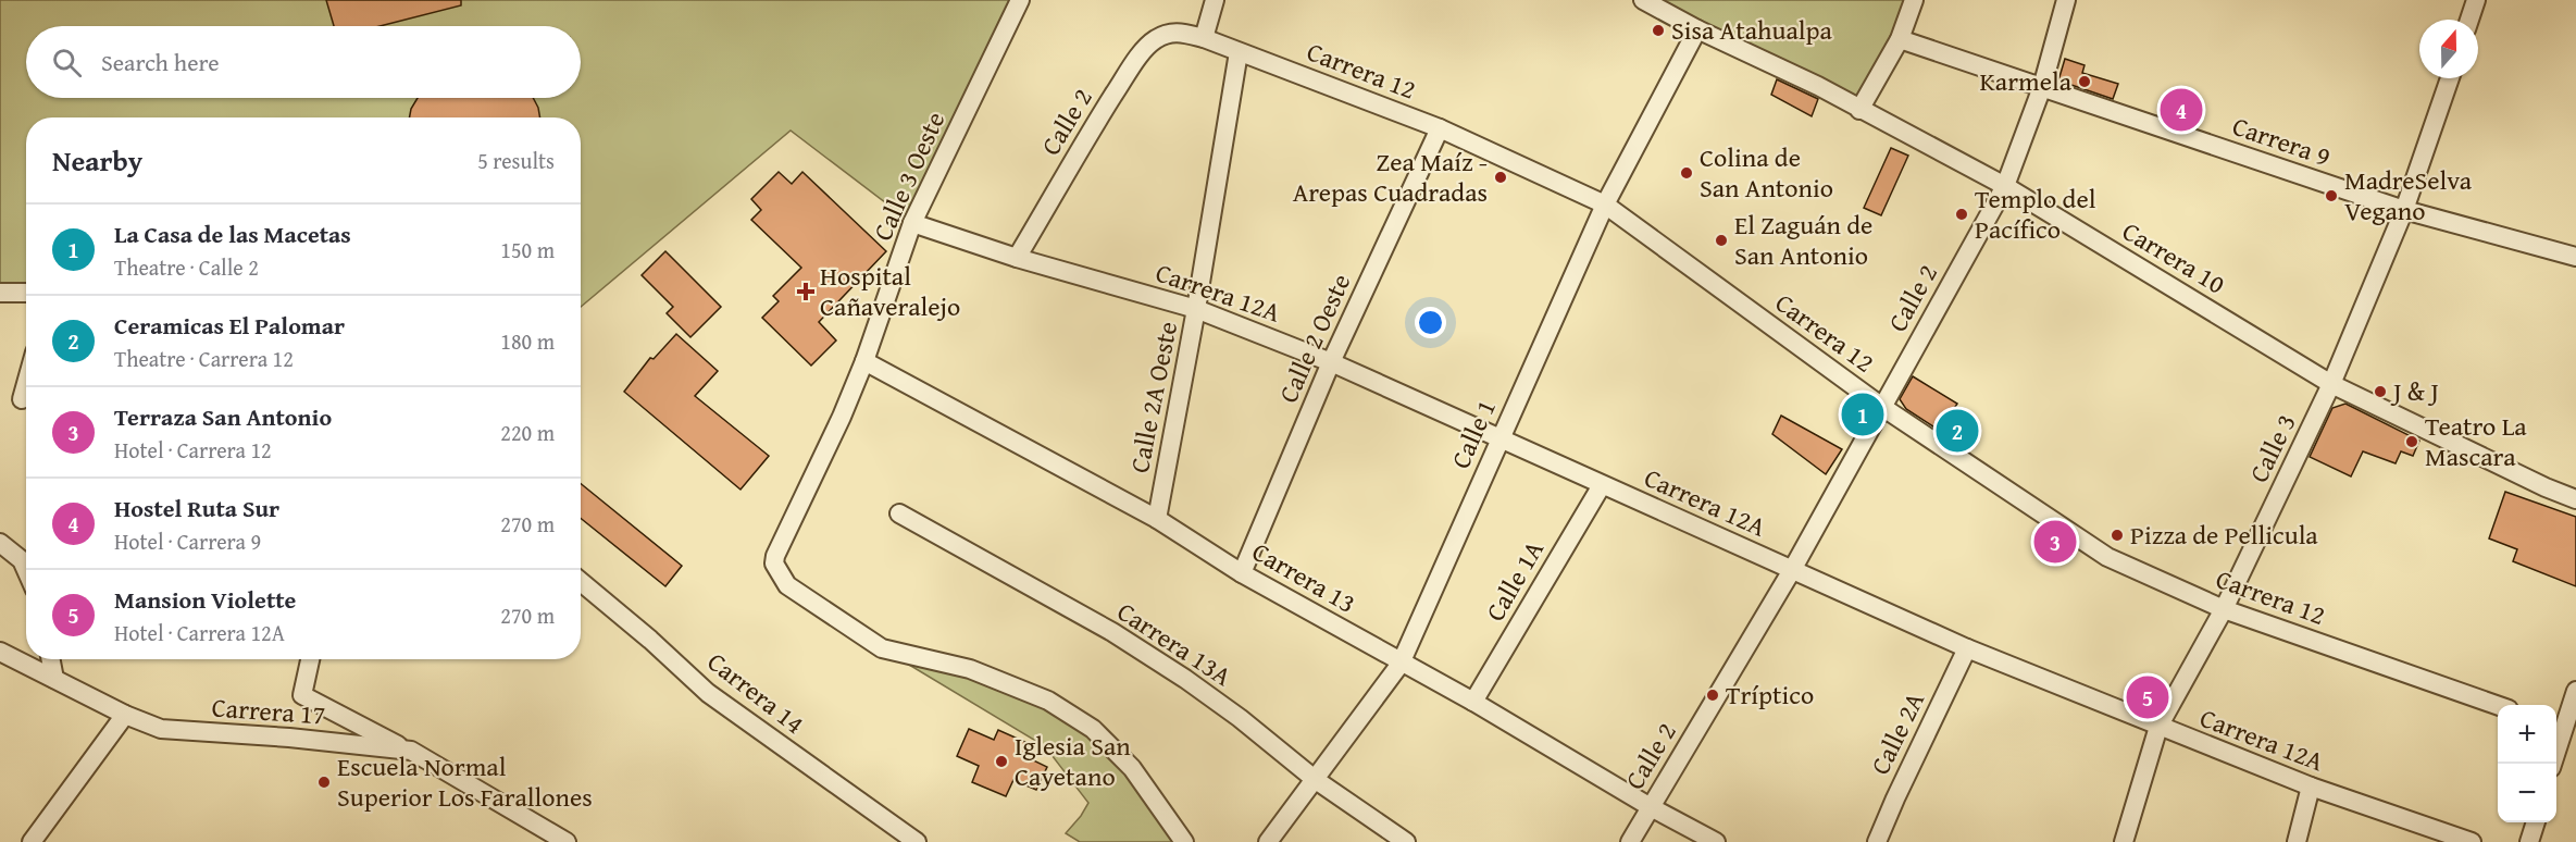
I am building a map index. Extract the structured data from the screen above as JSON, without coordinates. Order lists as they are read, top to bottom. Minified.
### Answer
{"streets":{"street":["Carrera 12","Calle 2","Carrera 9","Calle 3 Oeste","Carrera 10","Carrera 12A","Calle 2 Oeste","Calle 2A Oeste","Calle 1","Calle 3","Carrera 13","Calle 1A","Carrera 13A","Carrera 14","Carrera 17","Calle 2A"]},"crossings":[["Carrera 12","Calle 2"],["Carrera 12","Calle 2 Oeste"],["Carrera 12","Calle 2A Oeste"],["Carrera 12","Calle 1"],["Carrera 12","Calle 3"],["Calle 2","Carrera 9"],["Calle 2","Carrera 10"],["Calle 2","Carrera 12A"],["Calle 2","Carrera 13"],["Carrera 9","Calle 3"],["Calle 3 Oeste","Carrera 12A"],["Calle 3 Oeste","Carrera 13"],["Carrera 10","Calle 1"],["Carrera 10","Calle 3"],["Carrera 12A","Calle 2 Oeste"],["Carrera 12A","Calle 2A Oeste"],["Carrera 12A","Calle 1"],["Carrera 12A","Calle 3"],["Carrera 12A","Calle 1A"],["Carrera 12A","Calle 2A"],["Calle 2 Oeste","Carrera 13"],["Calle 2A Oeste","Carrera 13"],["Calle 1","Carrera 13"],["Calle 1","Carrera 13A"],["Carrera 13","Calle 1A"]],"places":{"other":["Sisa Atahualpa","Karmela","Colina de San Antonio","Zea Maíz - Arepas Cuadradas","MadreSelva Vegano","Templo del Pacífico","El Zaguán de San Antonio","J & J","Teatro La Mascara","Pizza de Pellicula","Tríptico","Iglesia San Cayetano","Escuela Normal Superior Los Farallones"],"health":["Hospital Cañaveralejo"]},"north":"top","page":{"search":"Search here","pins":["4","1","2","3","5"],"heading":["Nearby","5 results"],"list":[{"mark":"1","name":"La Casa de las Macetas","note":"Theatre · Calle 2","value":"150 m"},{"mark":"2","name":"Ceramicas El Palomar","note":"Theatre · Carrera 12","value":"180 m"},{"mark":"3","name":"Terraza San Antonio","note":"Hotel · Carrera 12","value":"220 m"},{"mark":"4","name":"Hostel Ruta Sur","note":"Hotel · Carrera 9","value":"270 m"},{"mark":"5","name":"Mansion Violette","note":"Hotel · Carrera 12A","value":"270 m"}],"map_buttons":["+","−"]}}
